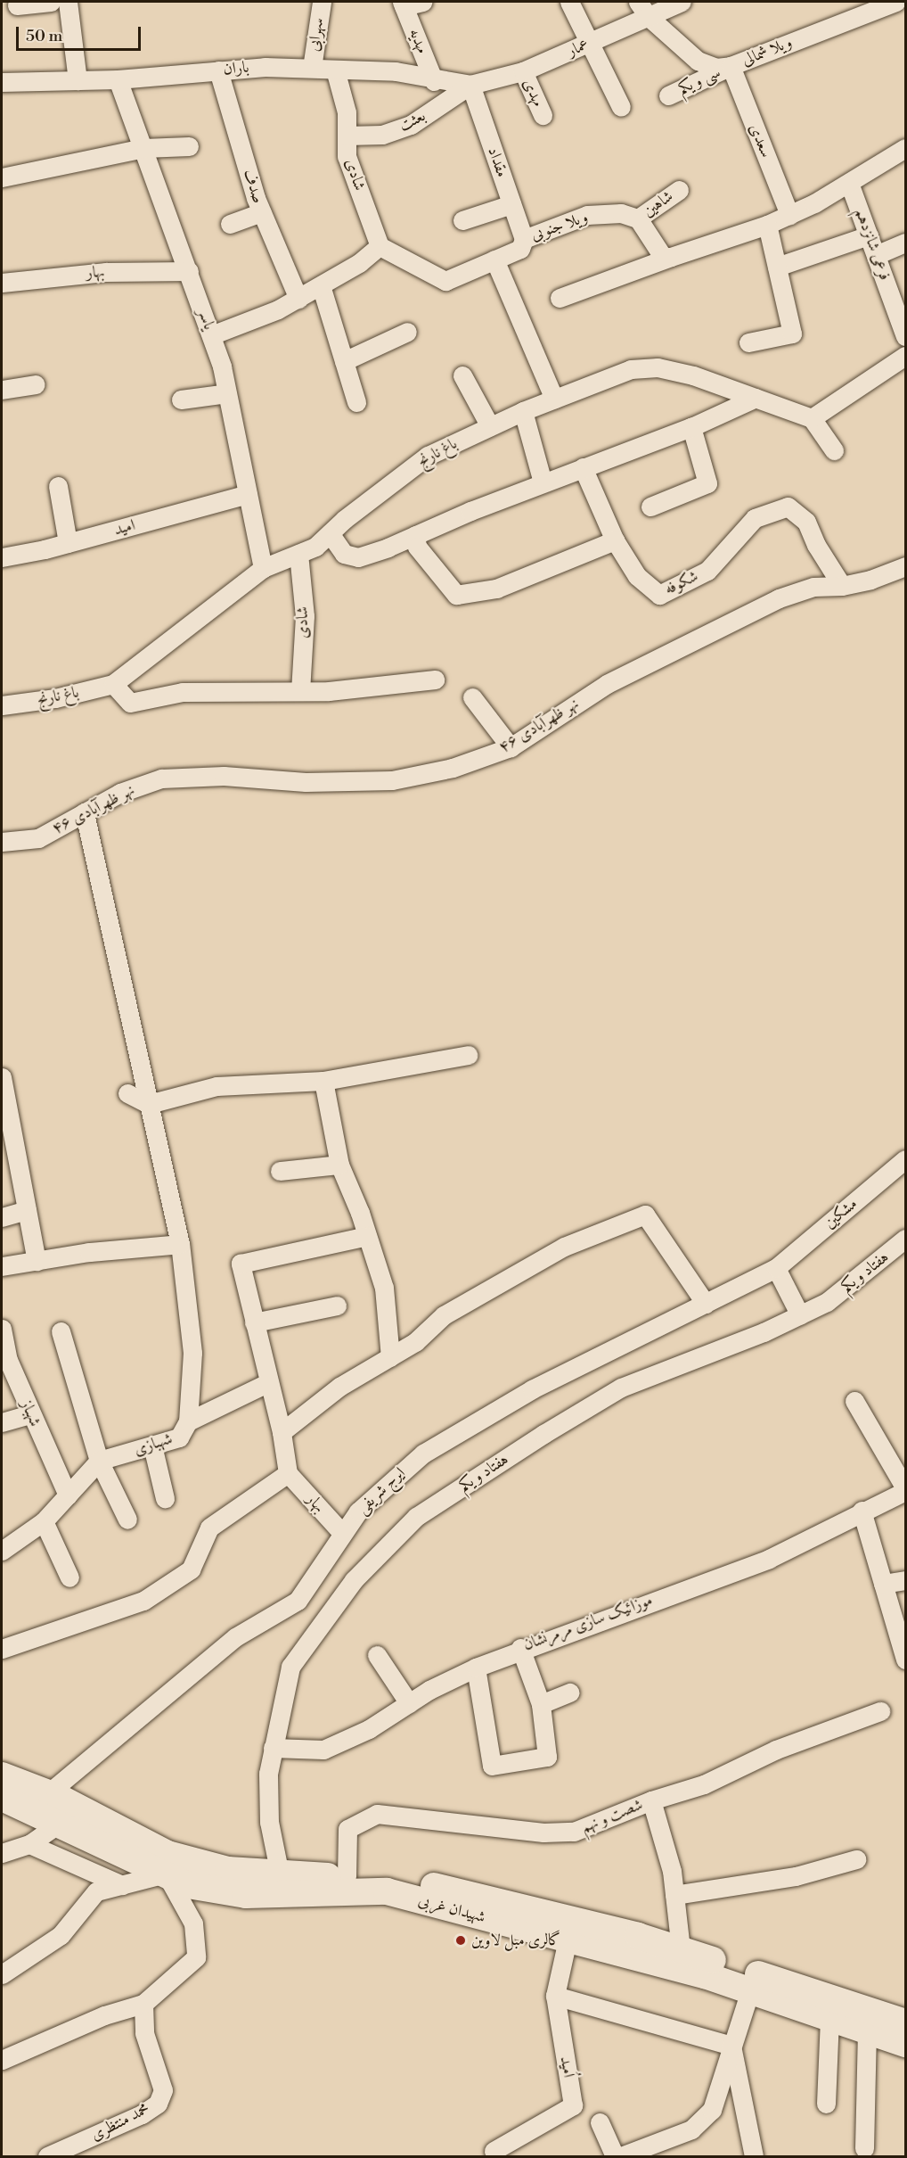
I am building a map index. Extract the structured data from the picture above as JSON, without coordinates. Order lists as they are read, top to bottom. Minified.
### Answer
{"streets":{"main road":["شهیدان غربی"],"street":["سهرابی","مهدیه","عمار","ویلا شمالی","باران","سی و یکم","مهدی","بعثت","سعدی","مقداد","شادی","صدف","شاهین","ویلا جنوبی","فرعی شانزدهم","بهار","یاسر","باغ نارنج","امید","شکوفه","نهر ظهرآبادی ۴۶","مشکین","هفتاد و یکم","شهباز","شهبازی","ایرج شریفی","موزائیک سازی مرمرنشان","شصت و نهم","اُمید","محمد منتظری"]},"crossings":[["سهرابی","باران"],["مهدیه","باران"],["عمار","ویلا شمالی"],["عمار","باران"],["عمار","مهدی"],["عمار","بعثت"],["عمار","مقداد"],["ویلا شمالی","سی و یکم"],["ویلا شمالی","سعدی"],["باران","بعثت"],["باران","مقداد"],["باران","شادی"],["باران","صدف"],["باران","یاسر"],["سی و یکم","سعدی"],["بعثت","مقداد"],["بعثت","شادی"],["مقداد","ویلا جنوبی"],["شادی","ویلا جنوبی"],["شادی","باغ نارنج"],["شاهین","ویلا جنوبی"],["بهار","یاسر"],["بهار","ایرج شریفی"],["یاسر","باغ نارنج"],["یاسر","امید"],["شکوفه","نهر ظهرآبادی ۴۶"],["نهر ظهرآبادی ۴۶","شهبازی"],["مشکین","ایرج شریفی"],["هفتاد و یکم","موزائیک سازی مرمرنشان"],["هفتاد و یکم","شهیدان غربی"],["ایرج شریفی","شهیدان غربی"],["شصت و نهم","شهیدان غربی"],["شهیدان غربی","اُمید"]],"places":["گالری مبل لاوین"],"scale_bar":"50 m"}
